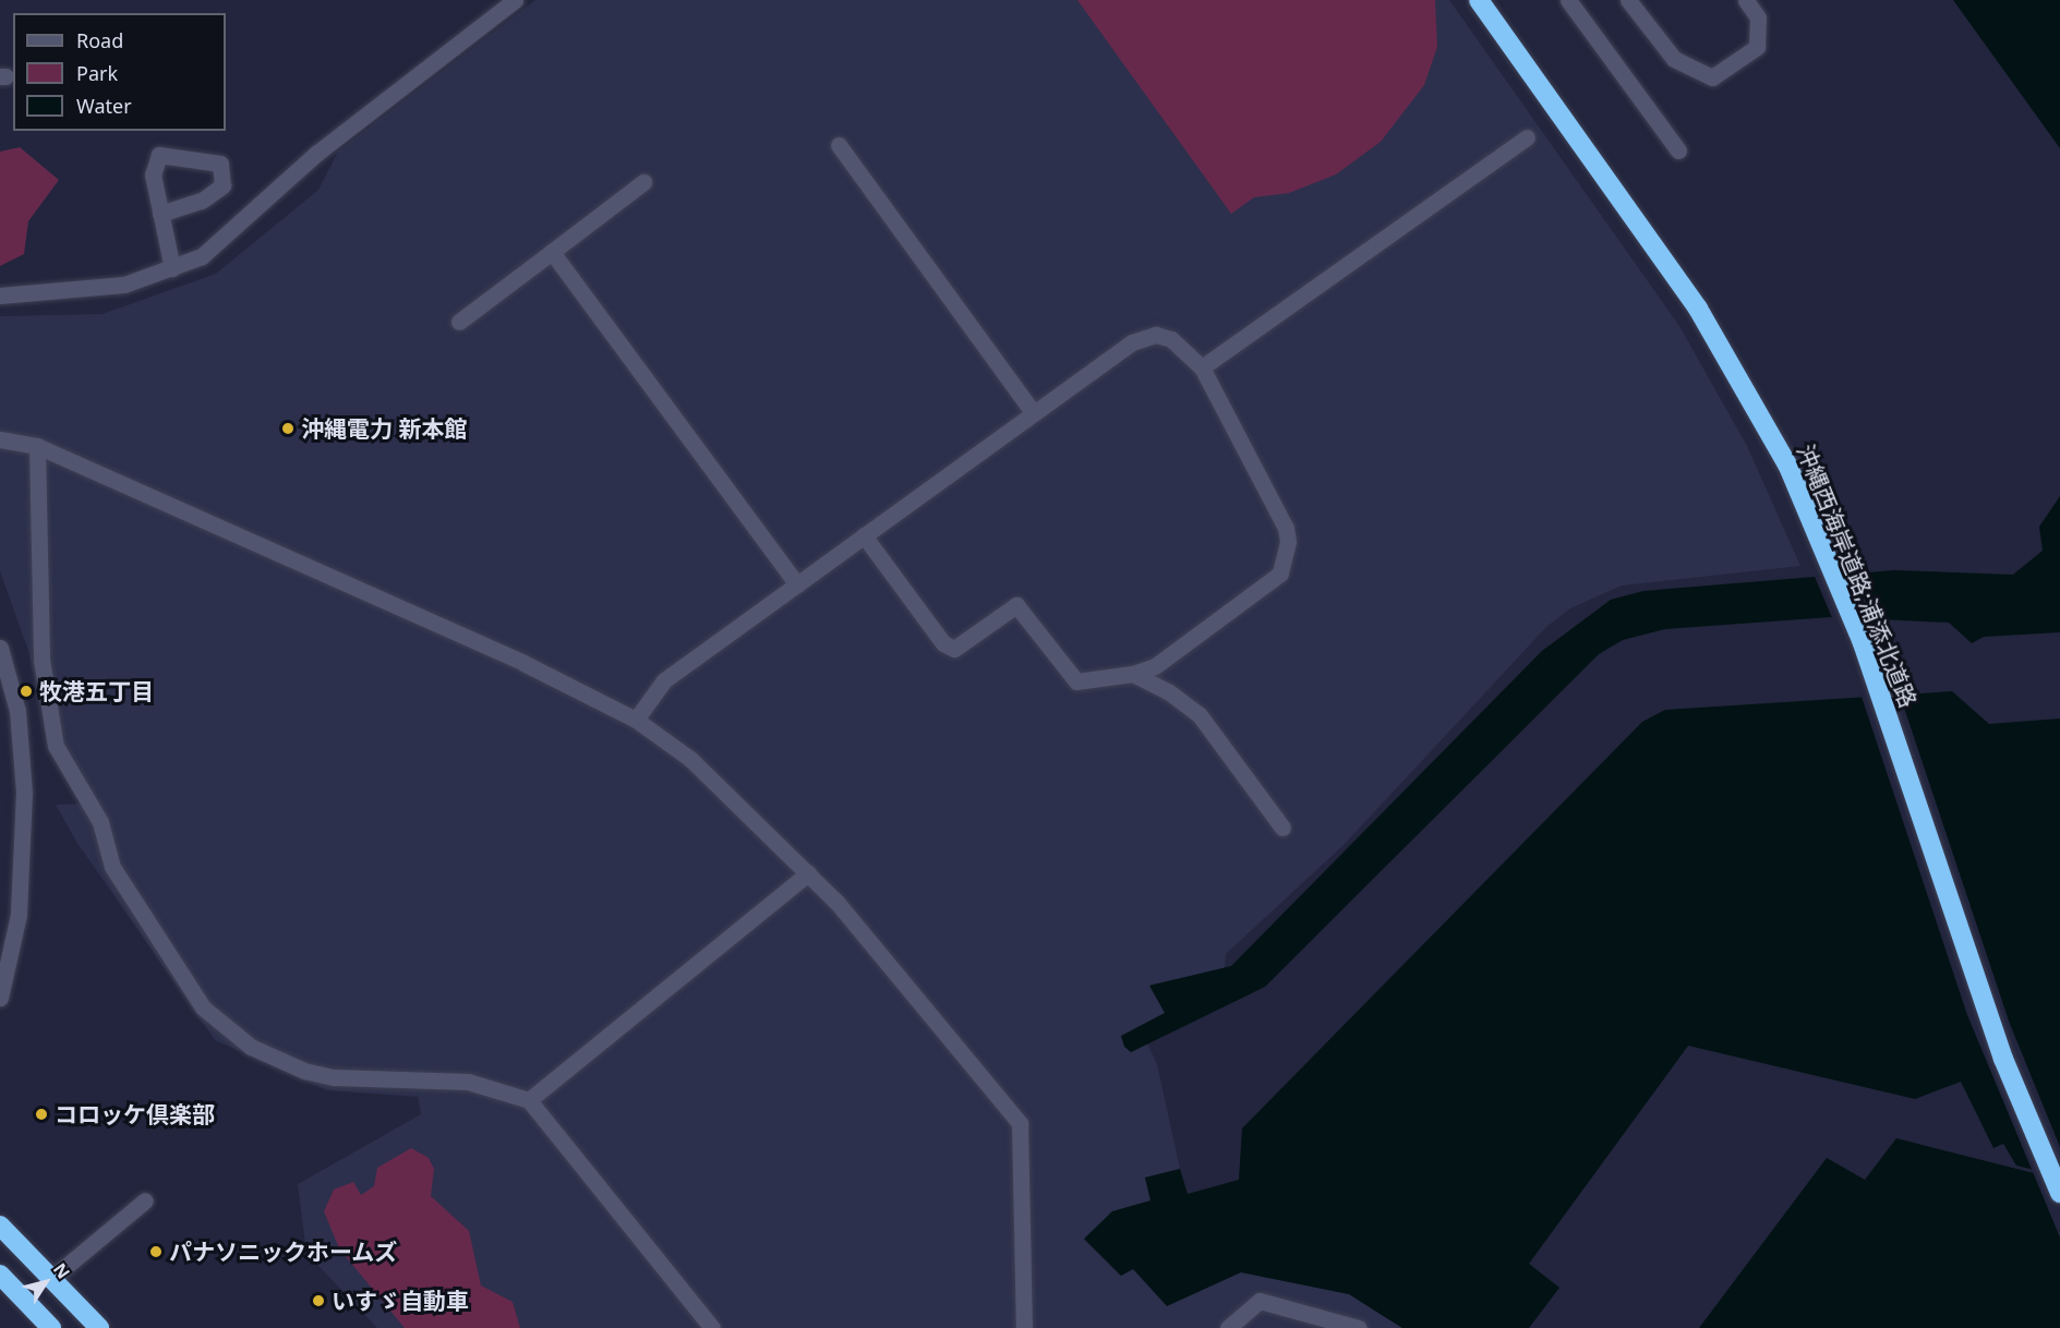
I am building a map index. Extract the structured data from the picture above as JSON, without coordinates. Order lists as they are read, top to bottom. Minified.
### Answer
{"streets":{"highway":["沖縄西海岸道路;浦添北道路"]},"places":["沖縄電力 新本館","牧港五丁目","コロッケ倶楽部","パナソニックホームズ","いすゞ自動車"],"legend":["Road","Park","Water"],"north":"top right"}
